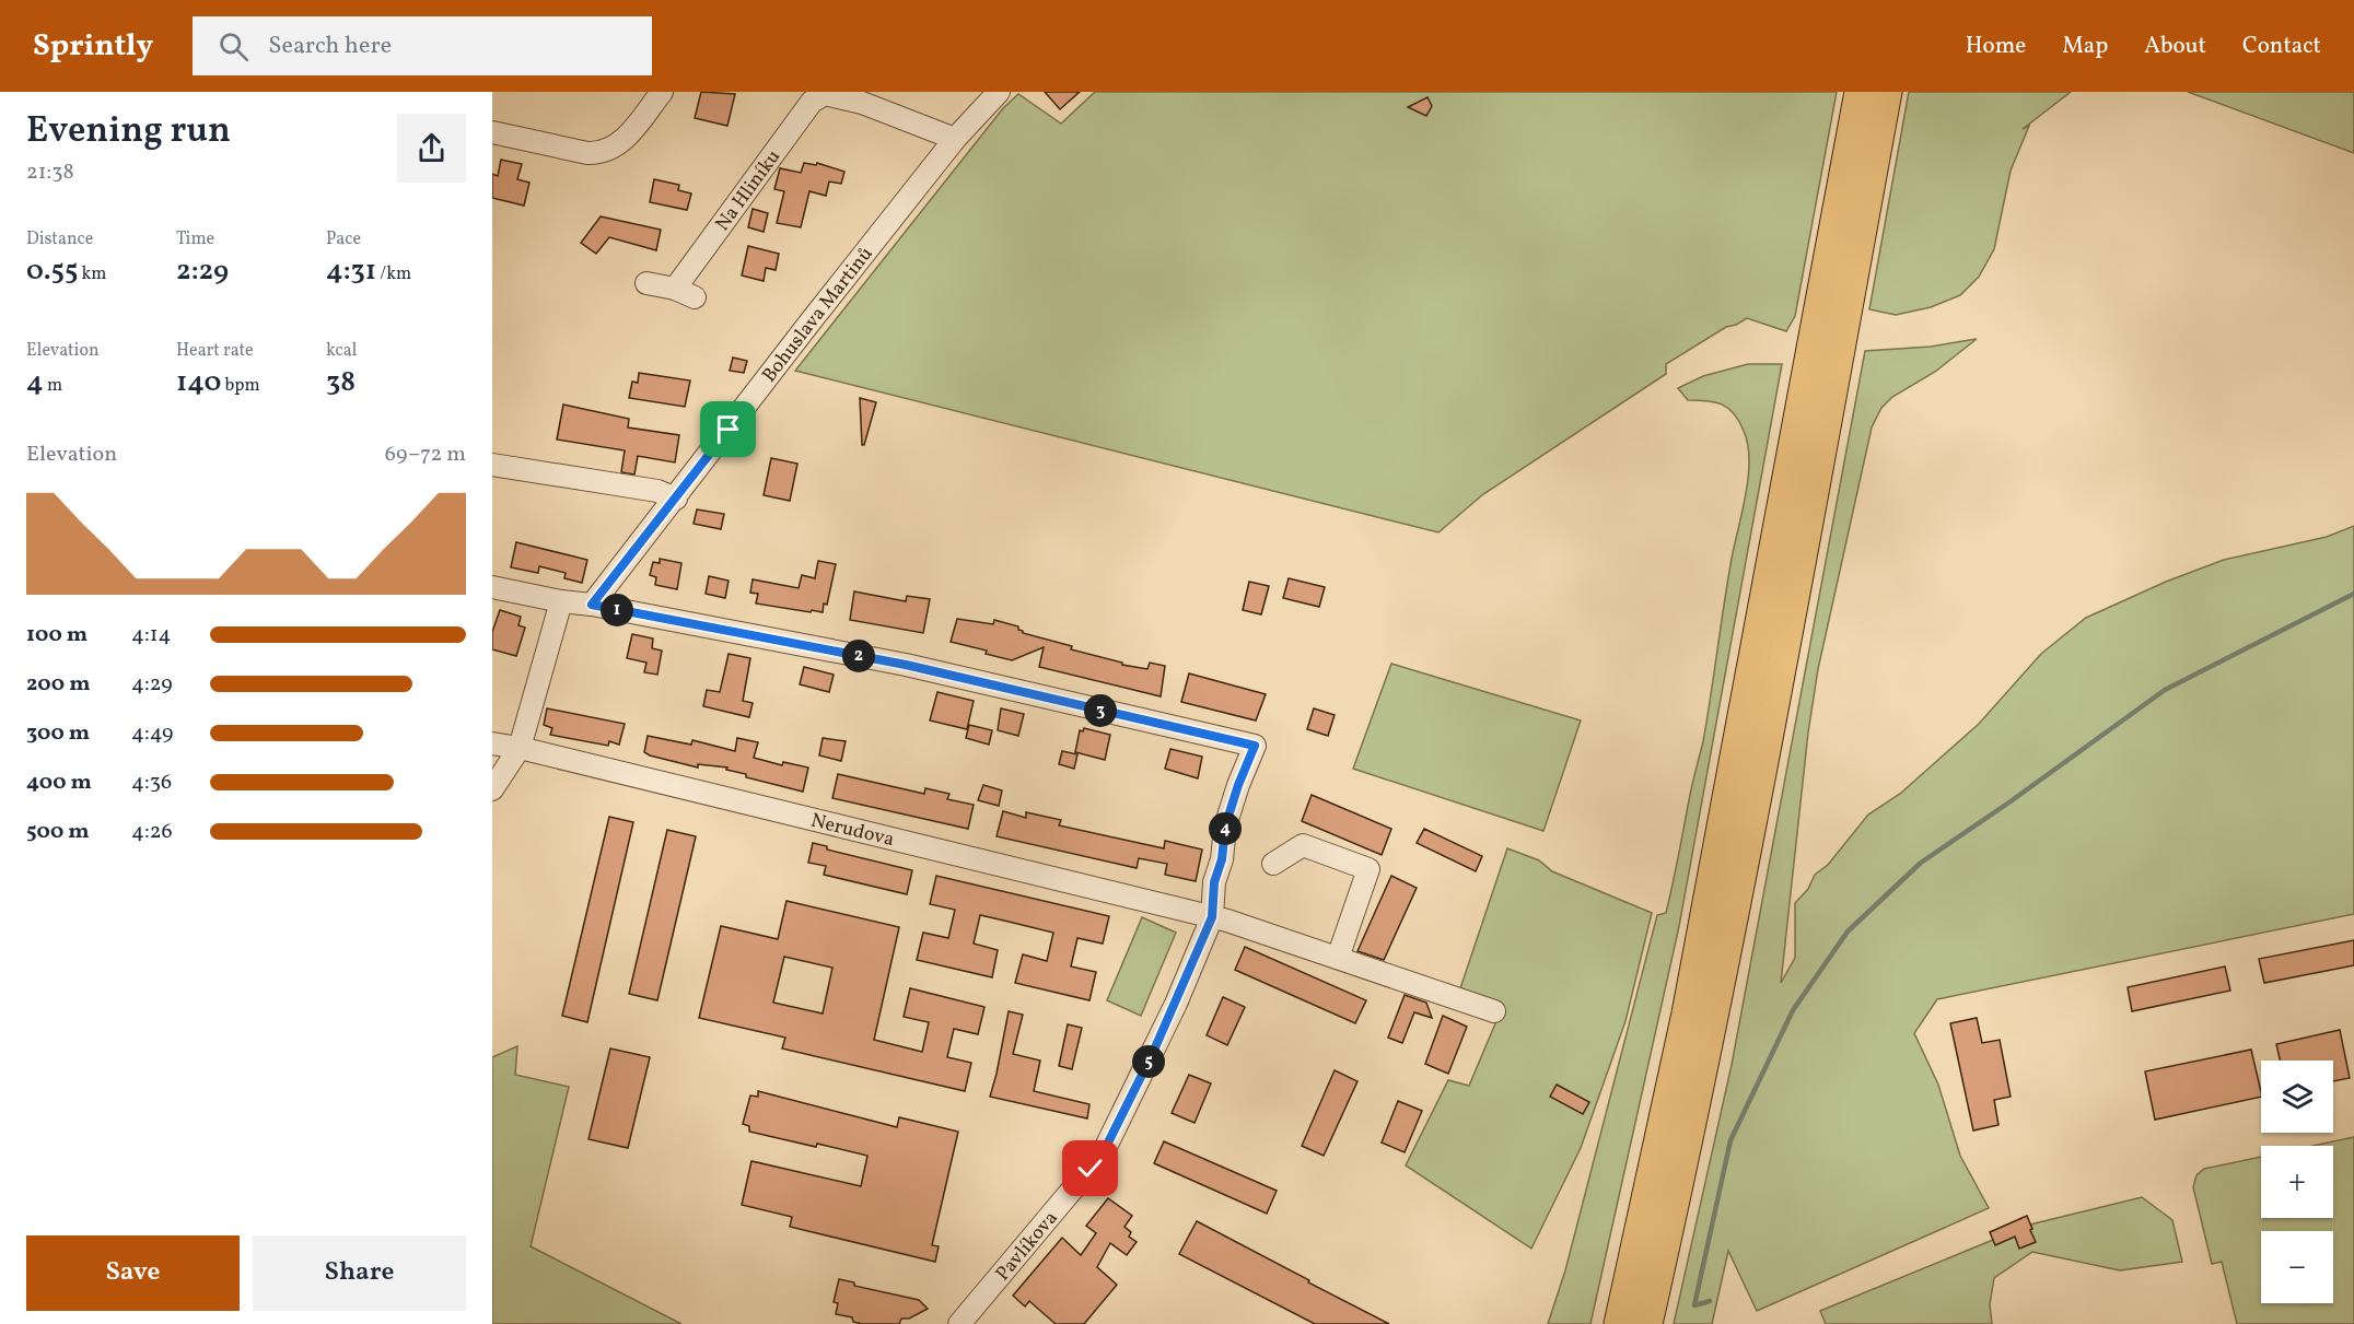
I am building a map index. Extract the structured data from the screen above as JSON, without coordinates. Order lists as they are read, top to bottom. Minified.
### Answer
{"streets":{"street":["Na Hliníku","Bohuslava Martinů","Nerudova","Pavlíkova"]},"crossings":[["Na Hliníku","Bohuslava Martinů"],["Bohuslava Martinů","Pavlíkova"],["Nerudova","Pavlíkova"]],"page":{"header":"Sprintly","search":"Search here","nav":["Home","Map","About","Contact"],"heading":["Evening run","21:38"],"stats":[["Distance","0.55 km"],["Time","2:29"],["Pace","4:31 /km"],["Elevation","4 m"],["Heart rate","140 bpm"],["kcal","38"]],"chart":["Elevation","69–72 m"],"pins":["1","2","3","4","5"],"list":[{"name":"100 m","note":"4:14"},{"name":"200 m","note":"4:29"},{"name":"300 m","note":"4:49"},{"name":"400 m","note":"4:36"},{"name":"500 m","note":"4:26"}],"map_buttons":["+","−"],"buttons":["Save","Share"]}}
